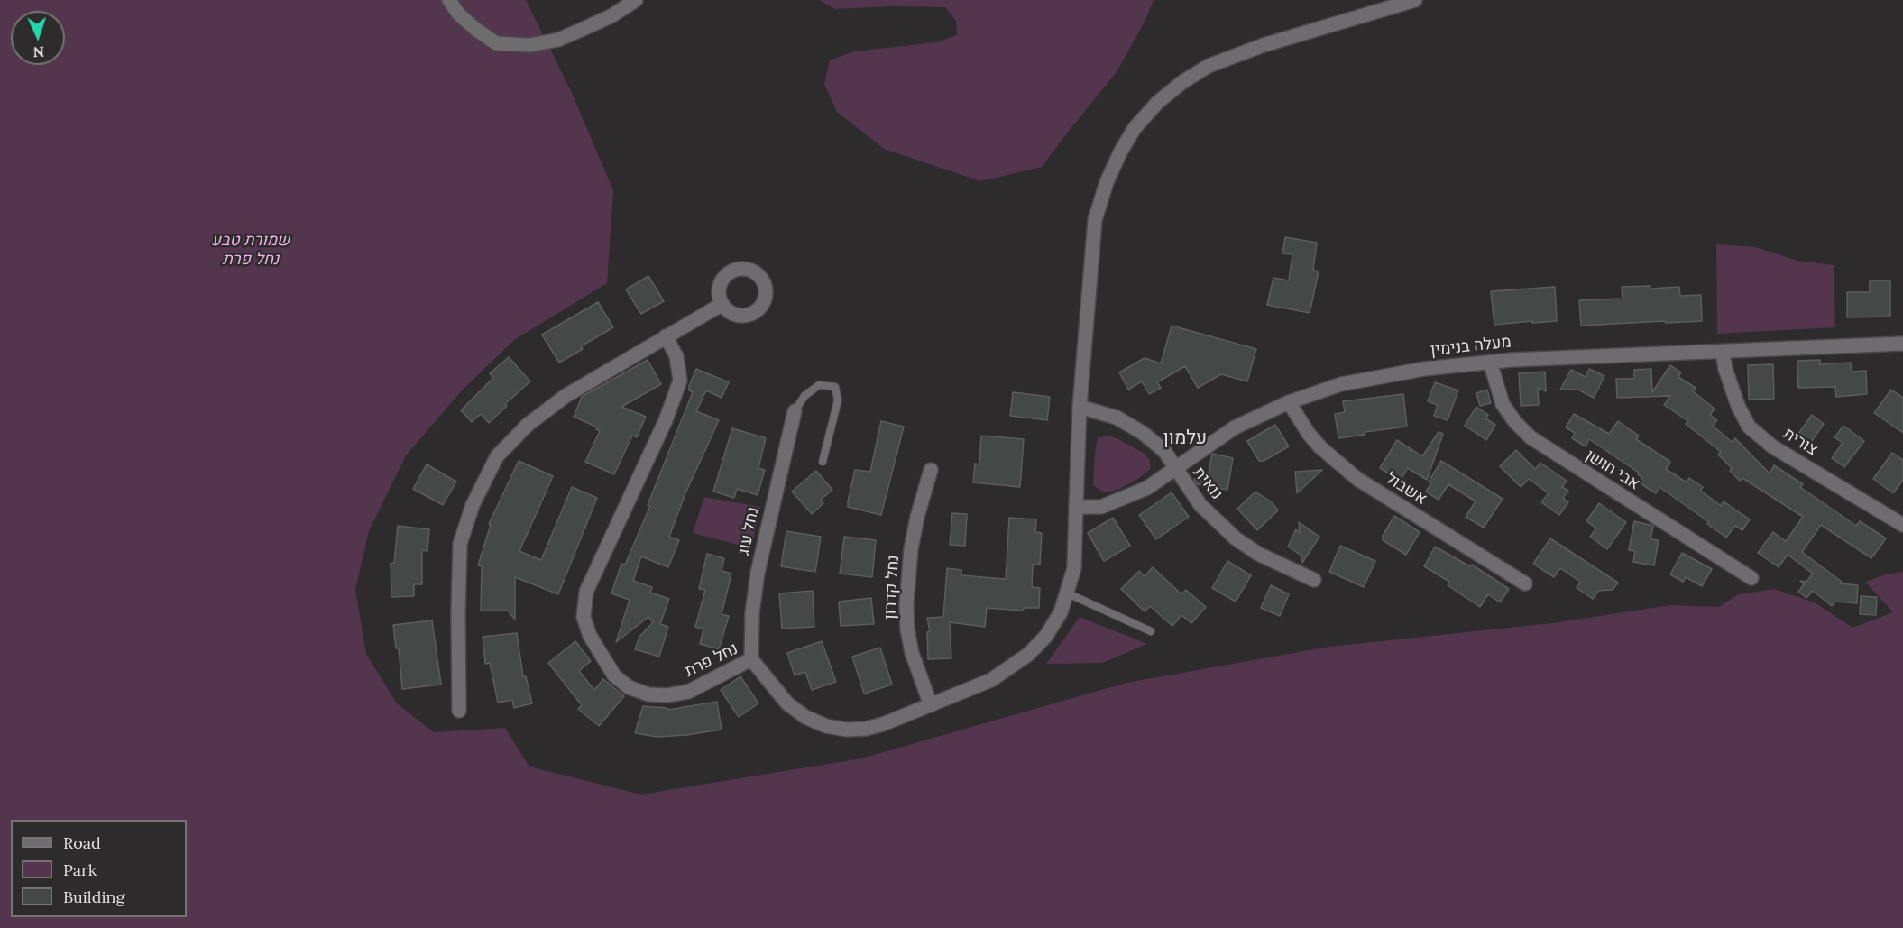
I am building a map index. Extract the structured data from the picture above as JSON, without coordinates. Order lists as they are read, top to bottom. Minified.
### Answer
{"streets":{"street":["מעלה בנימין","צורית","אבי חושן","נואית","אשבול","נחל עוג","נחל קדרון","נחל פרת"]},"crossings":[["מעלה בנימין","צורית"],["מעלה בנימין","אבי חושן"],["מעלה בנימין","נואית"],["מעלה בנימין","אשבול"],["מעלה בנימין","נחל פרת"],["נואית","נחל פרת"],["נחל עוג","נחל פרת"],["נחל קדרון","נחל פרת"]],"districts":["עלמון"],"parks":["שמורת טבע נחל פרת"],"legend":["Road","Park","Building"],"north":"bottom"}
